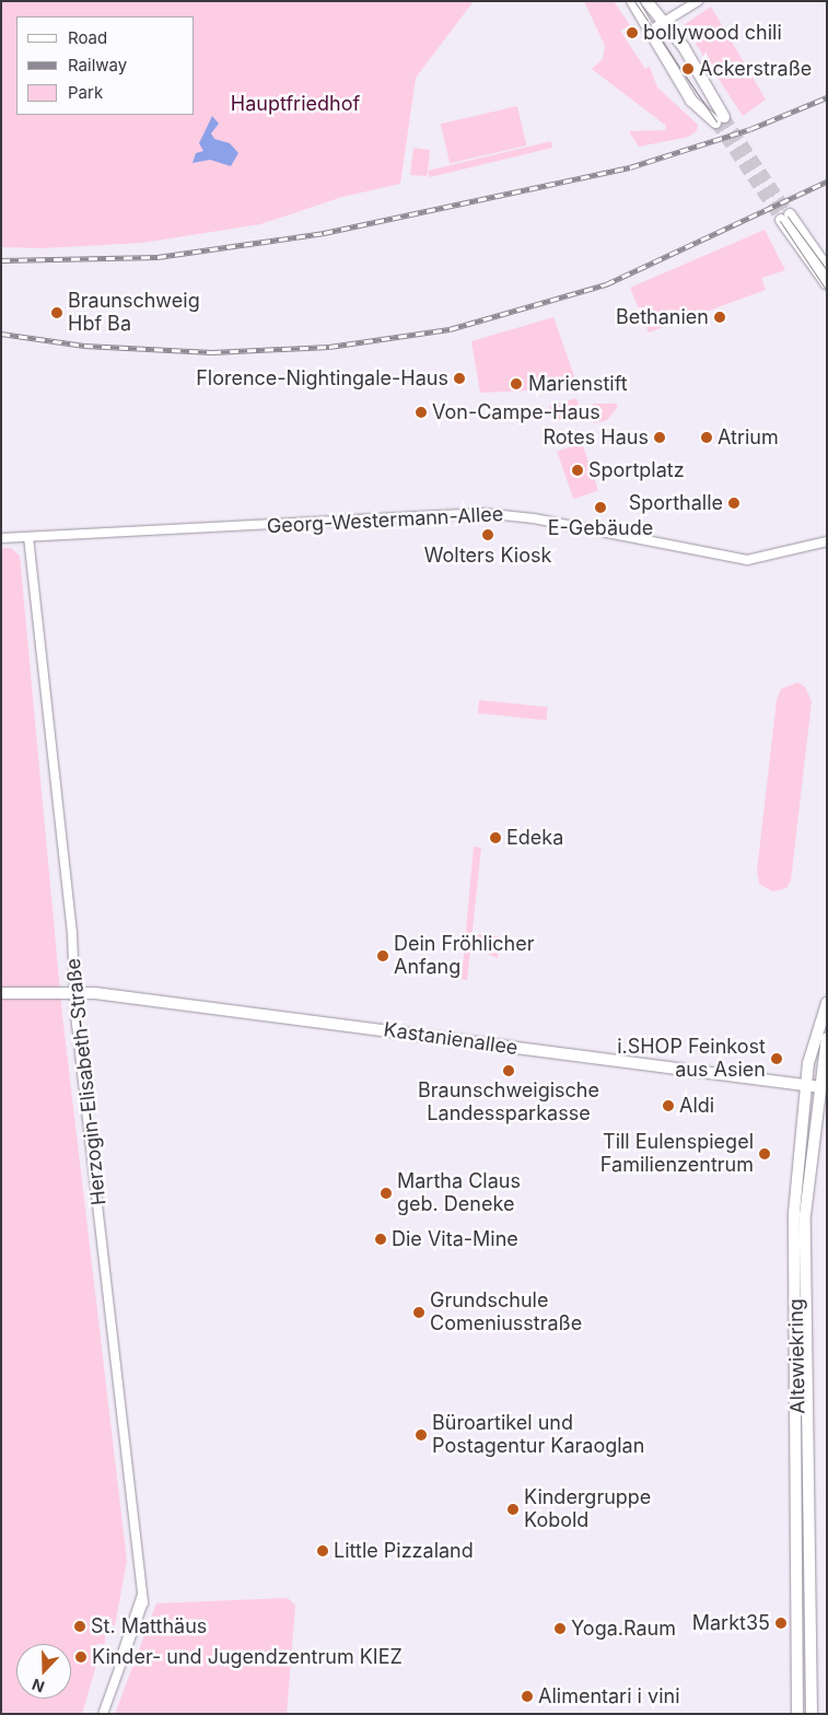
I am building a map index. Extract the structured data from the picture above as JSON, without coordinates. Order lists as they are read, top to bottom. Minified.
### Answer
{"streets":{"main road":["Kastanienallee","Altewiekring"],"street":["Georg-Westermann-Allee","Herzogin-Elisabeth-Straße"]},"crossings":[["Georg-Westermann-Allee","Herzogin-Elisabeth-Straße"],["Kastanienallee","Herzogin-Elisabeth-Straße"],["Kastanienallee","Altewiekring"]],"parks":["Hauptfriedhof"],"places":["bollywood chili","Ackerstraße","Braunschweig Hbf Ba","Bethanien","Florence-Nightingale-Haus","Marienstift","Von-Campe-Haus","Rotes Haus","Atrium","Sportplatz","Sporthalle","E-Gebäude","Wolters Kiosk","Edeka","Dein Fröhlicher Anfang","i.SHOP Feinkost aus Asien","Braunschweigische Landessparkasse","Aldi","Till Eulenspiegel Familienzentrum","Martha Claus geb. Deneke","Die Vita-Mine","Grundschule Comeniusstraße","Büroartikel und Postagentur Karaoglan","Kindergruppe Kobold","Little Pizzaland","Markt35","St. Matthäus","Yoga.Raum","Kinder- und Jugendzentrum KIEZ","Alimentari i vini"],"legend":["Road","Railway","Park"],"north":"bottom"}
